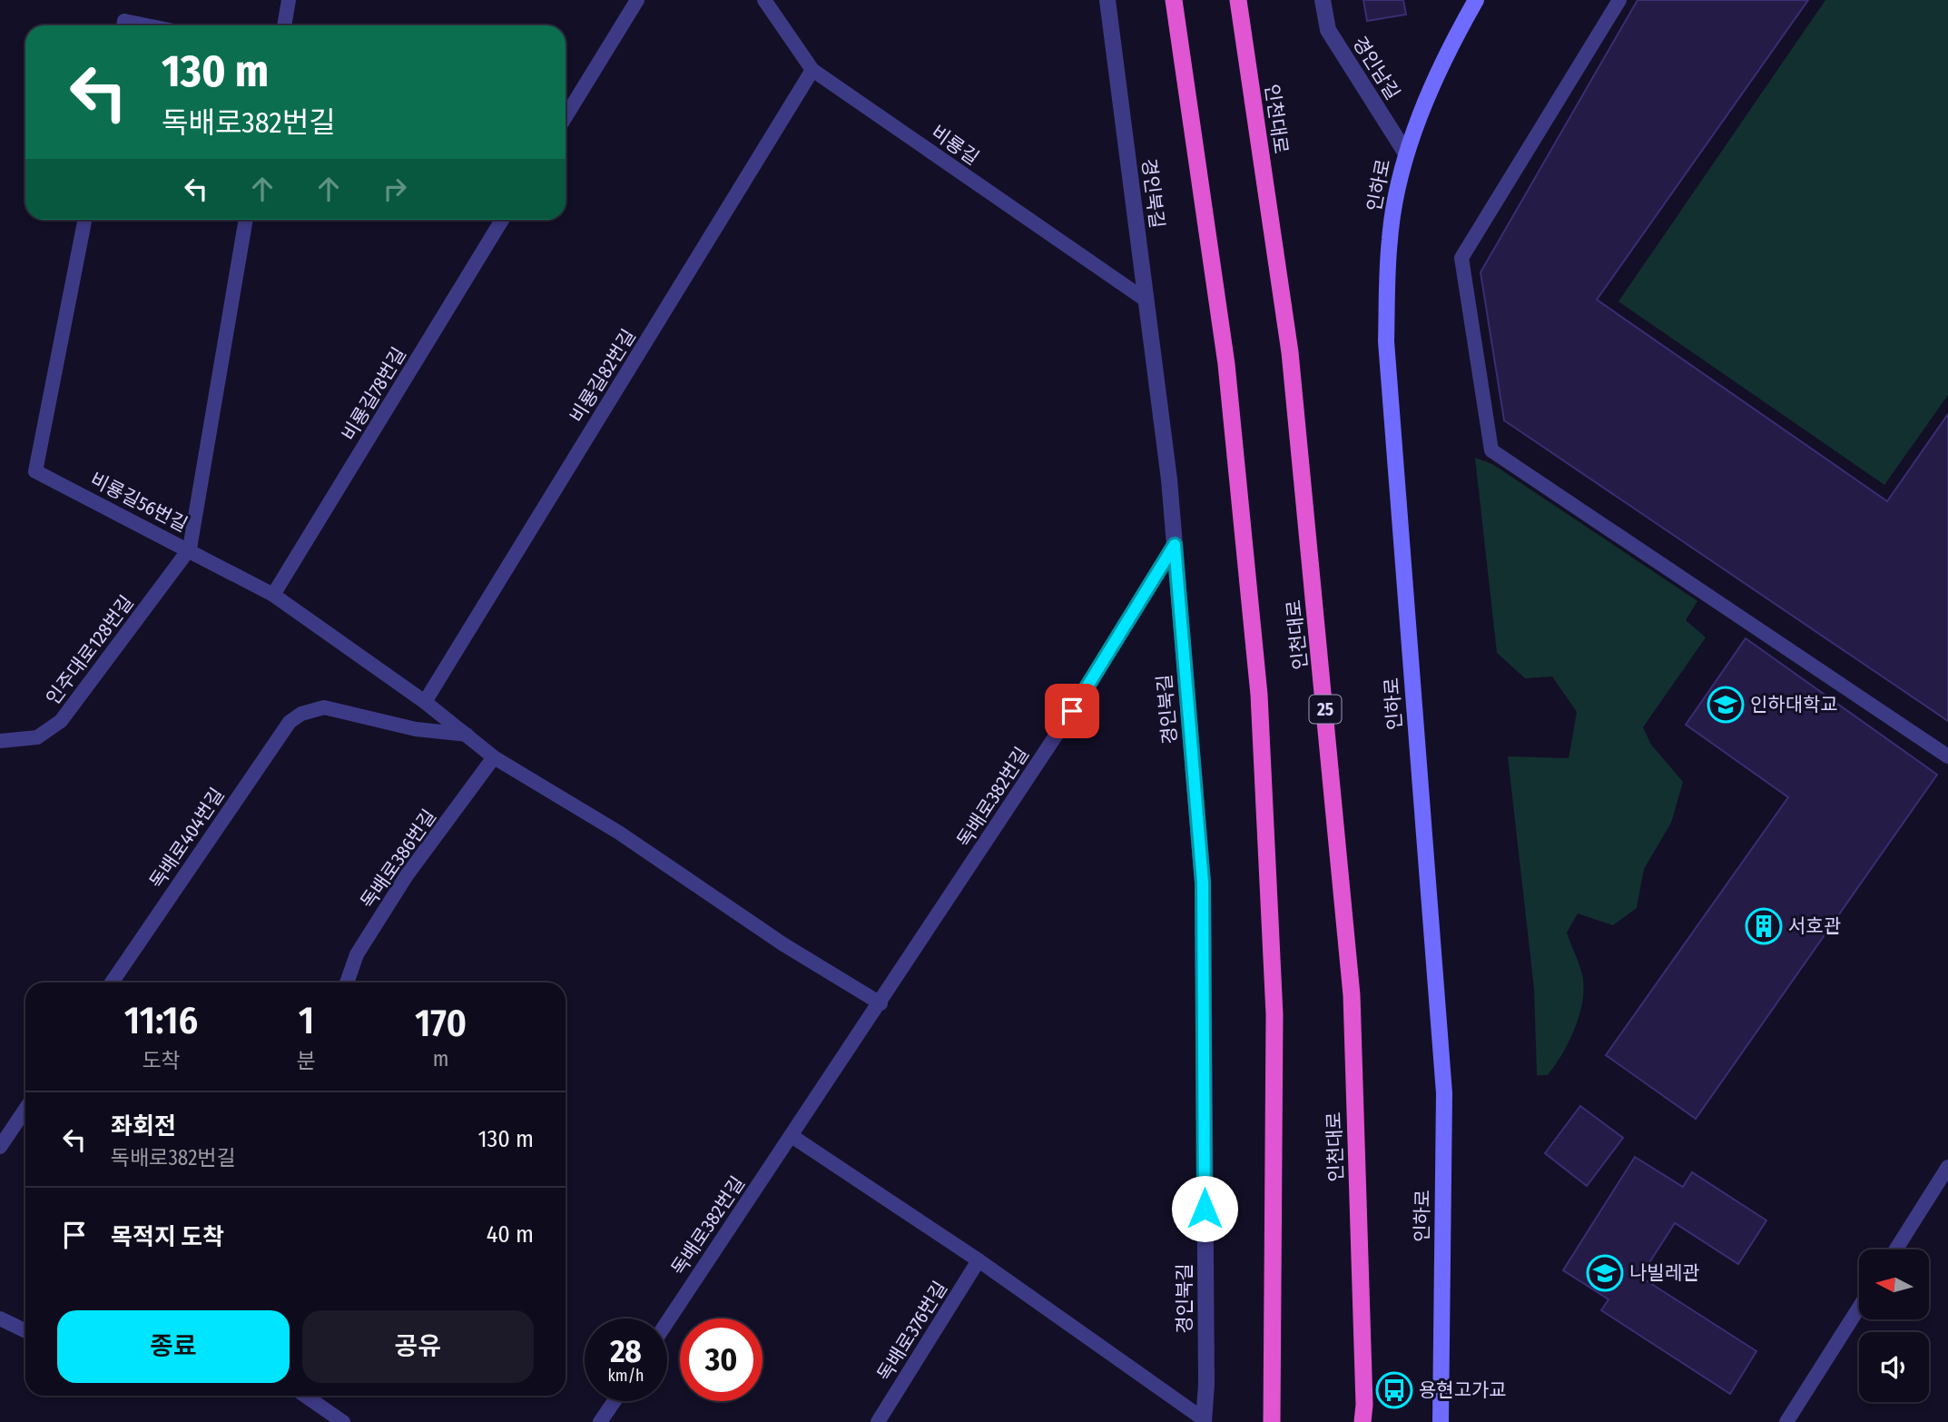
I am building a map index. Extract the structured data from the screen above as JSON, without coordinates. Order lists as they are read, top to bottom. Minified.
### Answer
{"streets":{"highway":["인천대로","25"],"main road":["인하로"],"street":["경인남길","경인북길"],"lane":["비룡길","비룡길82번길","비룡길78번길","비룡길56번길","인주대로128번길","독배로382번길","독배로404번길","독배로386번길","독배로376번길"]},"crossings":[["경인남길","인하로"],["비룡길","경인북길"],["비룡길","비룡길82번길"],["경인북길","독배로382번길"],["경인북길","독배로376번길"],["비룡길56번길","인주대로128번길"]],"places":{"school or university":["인하대학교","나빌레관"],"building":["서호관"],"bus stop":["용현고가교"]},"north":"left","page":{"turn":["130 m","독배로382번길"],"eta":["11:16","도착","1","분","170","m"],"list":[{"name":"좌회전","note":"독배로382번길","value":"130 m"},{"name":"목적지 도착","value":"40 m"}],"buttons":["종료","공유"],"speed":"28 km/h","limit":"30"}}
